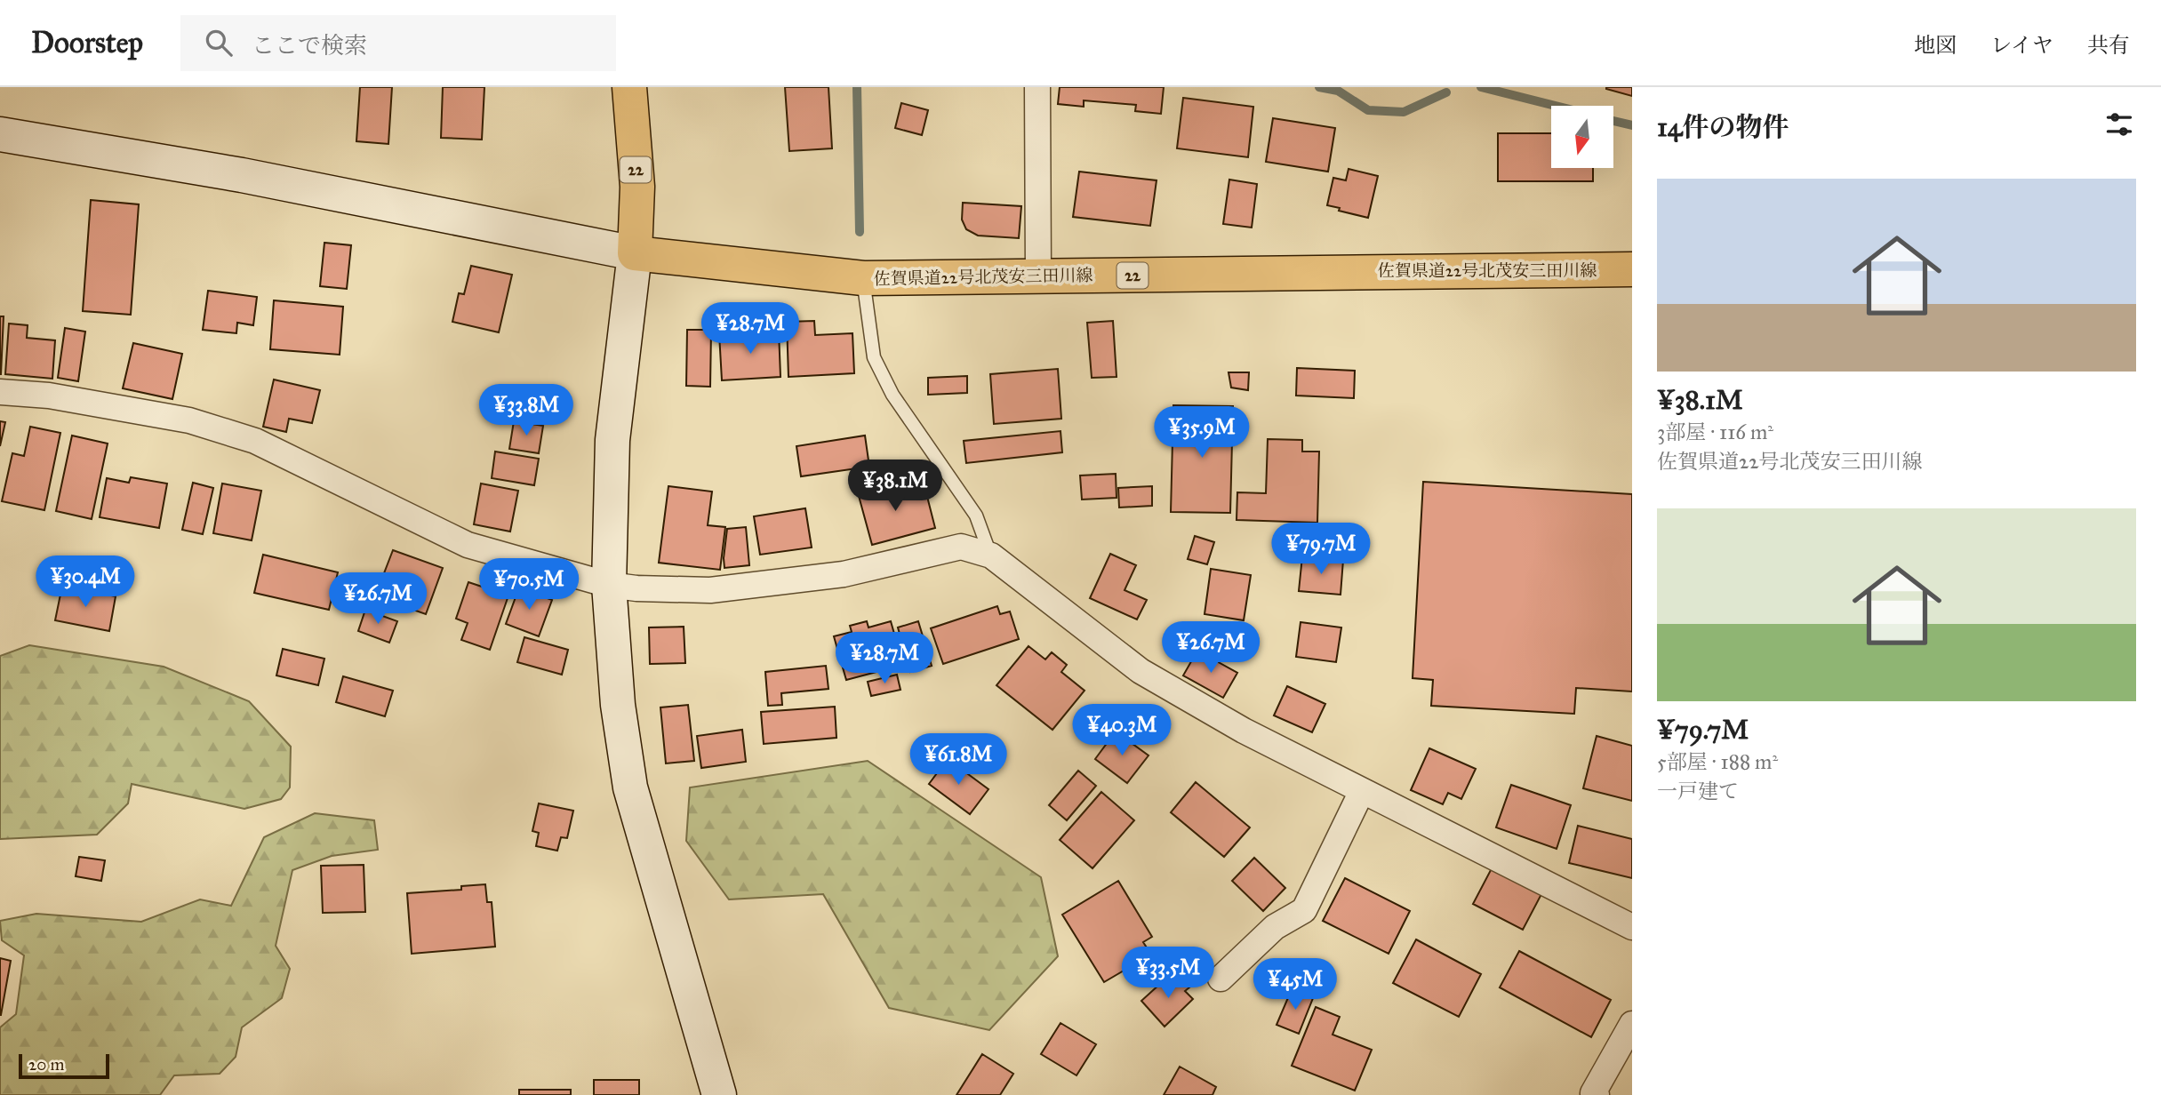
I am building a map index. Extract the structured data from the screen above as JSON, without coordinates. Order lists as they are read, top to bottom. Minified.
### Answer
{"streets":{"main road":["22","佐賀県道22号北茂安三田川線"]},"crossings":[["22","佐賀県道22号北茂安三田川線"]],"scale_bar":"20 m","north":"bottom","page":{"header":"Doorstep","search":"ここで検索","nav":["地図","レイヤ","共有"],"heading":"14件の物件","list":[{"name":"¥38.1M","note":"3部屋 · 116 m² · 佐賀県道22号北茂安三田川線"},{"name":"¥79.7M","note":"5部屋 · 188 m² · 一戸建て"}],"price":["¥28.7M","¥33.8M","¥35.9M","¥38.1M","¥79.7M","¥30.4M","¥70.5M","¥26.7M","¥26.7M","¥28.7M","¥40.3M","¥61.8M","¥33.5M","¥45M"],"scale":"20 m"}}
